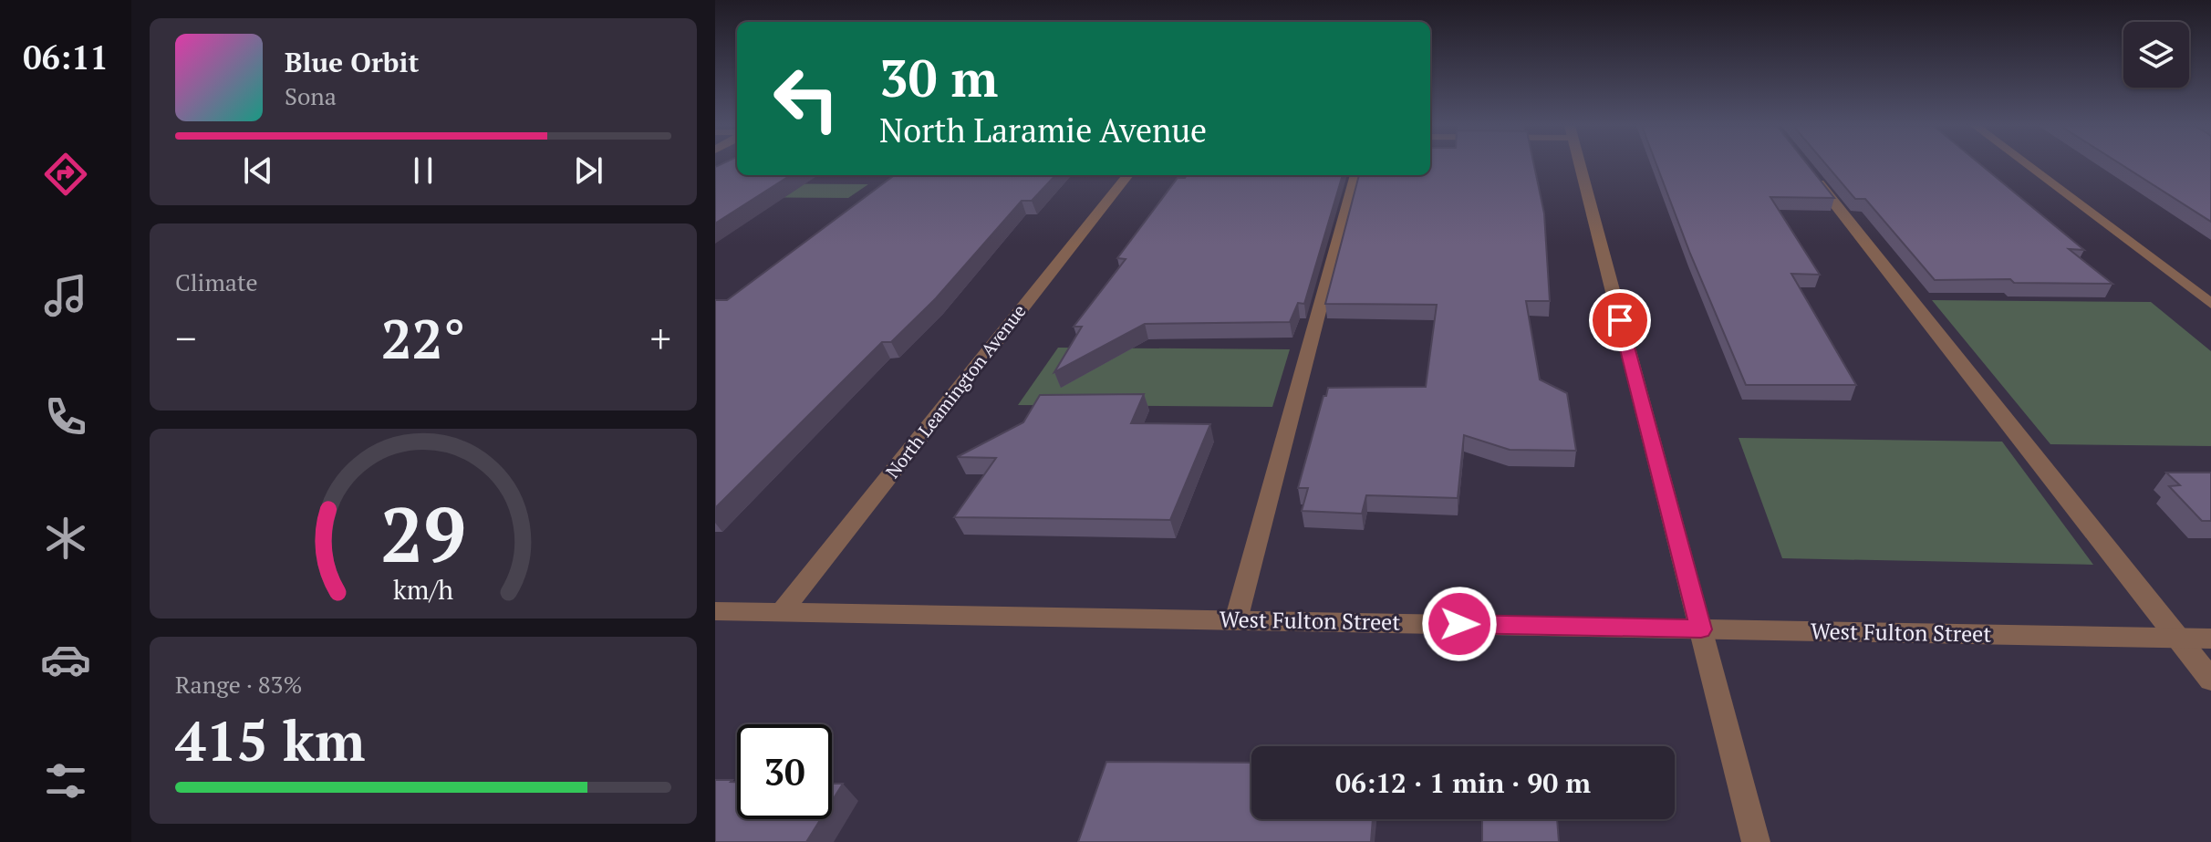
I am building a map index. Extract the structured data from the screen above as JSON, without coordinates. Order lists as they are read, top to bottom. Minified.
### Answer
{"streets":{"street":["North Leamington Avenue","West Fulton Street"]},"crossings":[["North Leamington Avenue","West Fulton Street"]],"page":{"tabs":"06:11","turn":["30 m","North Laramie Avenue"],"song":["Blue Orbit","Sona"],"tile":["Climate",["Range · 83%","415 km"]],"heat":["−","22°","+"],"limit":"30","trip":"06:12 · 1 min · 90 m","gauge":["29","km/h"]}}
